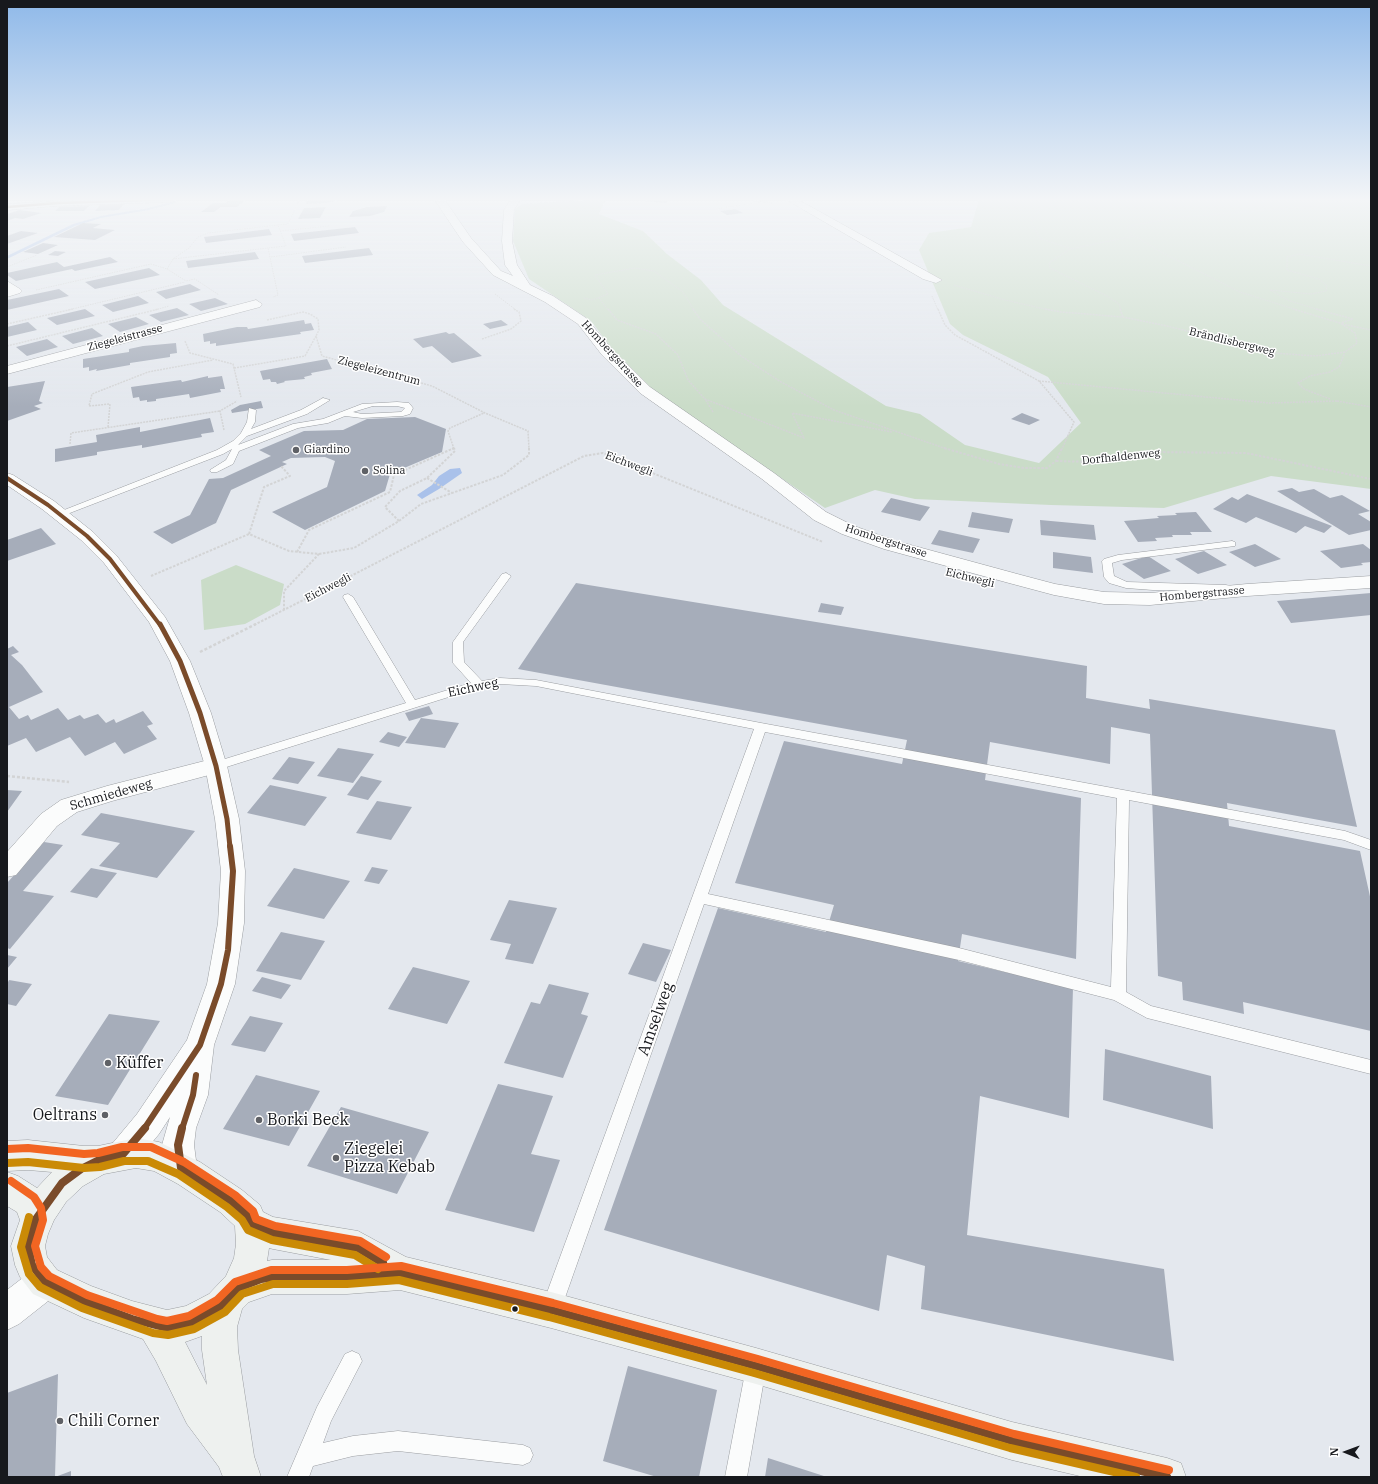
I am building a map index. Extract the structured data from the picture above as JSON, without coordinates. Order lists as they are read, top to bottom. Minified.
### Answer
{"streets":{"street":["Ziegeleistrasse","Hombergstrasse","Schmiedeweg"],"lane":["Eichweg","Amselweg"],"path":["Brändlisbergweg","Ziegeleizentrum","Dorfhaldenweg","Eichwegli"]},"crossings":[["Eichweg","Schmiedeweg"],["Eichweg","Amselweg"]],"places":["Giardino","Solina","Küffer","Oeltrans","Borki Beck","Ziegelei Pizza Kebab","Chili Corner"],"north":"left"}
